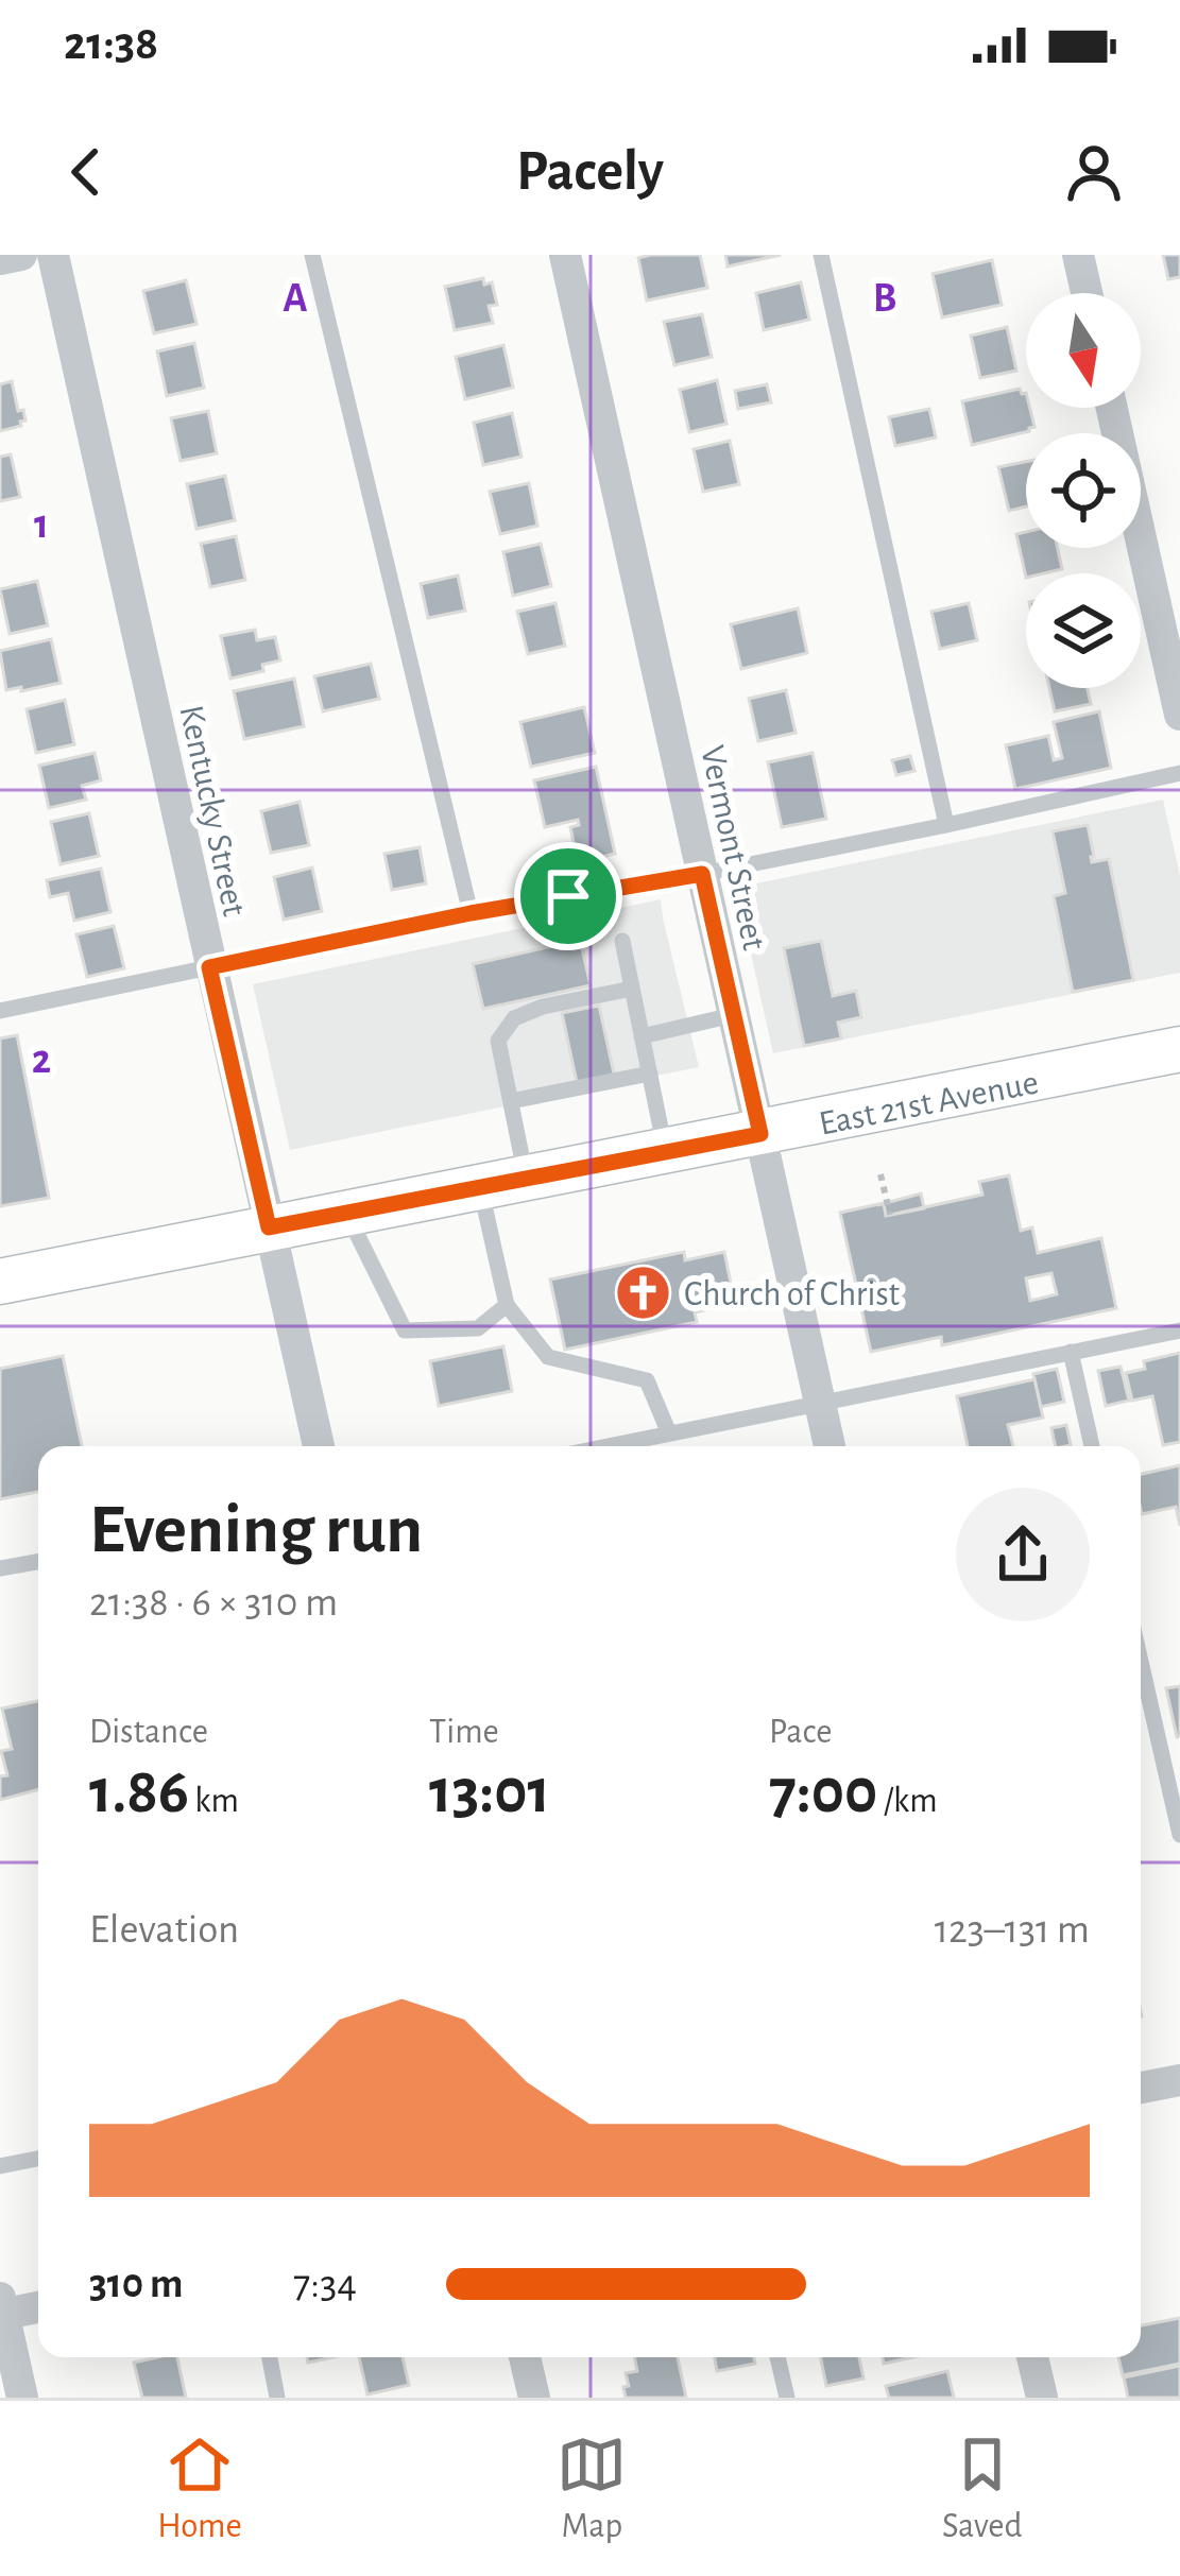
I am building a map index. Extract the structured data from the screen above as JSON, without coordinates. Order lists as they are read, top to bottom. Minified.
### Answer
{"streets":{"street":["Kentucky Street","Vermont Street","East 21st Avenue"]},"crossings":[["Kentucky Street","East 21st Avenue"],["Vermont Street","East 21st Avenue"]],"places":{"church":["Church of Christ"]},"north":"bottom","page":{"status":"21:38","header":"Pacely","heading":["Evening run","21:38 · 6 × 310 m"],"stats":[["Distance","1.86 km"],["Time","13:01"],["Pace","7:00 /km"]],"chart":["Elevation","123–131 m"],"list":[{"name":"310 m","note":"7:34"}],"tabs":["Home","Map","Saved"]},"grid":{"columns":["A","B"],"rows":["1","2"]}}
